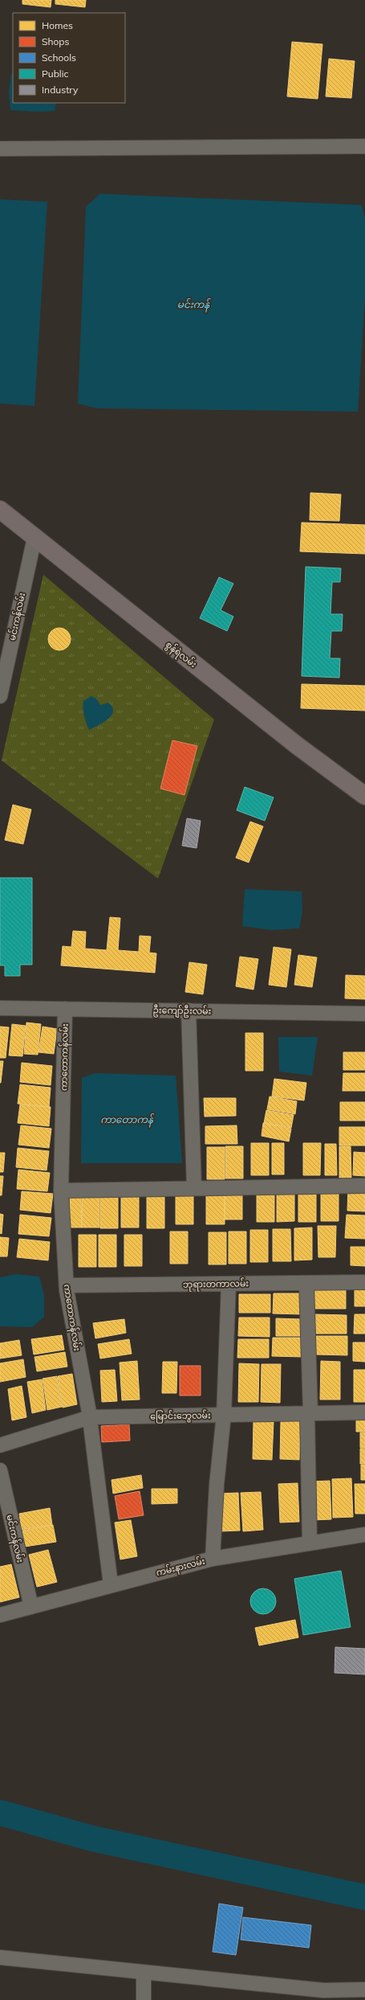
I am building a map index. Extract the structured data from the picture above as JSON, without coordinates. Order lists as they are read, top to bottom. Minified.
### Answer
{"streets":{"main road":["စွန်ရဲလမ်း"],"street":["မင်းကန်လမ်း","ဦးကျော်ဦးလမ်း","ကာတောကန်လမ်း","ဘုရားတကာလမ်း","မြောင်းဘွေလမ်း","ကမ်းနားလမ်း"]},"crossings":[["မင်းကန်လမ်း","စွန်ရဲလမ်း"],["မင်းကန်လမ်း","ကမ်းနားလမ်း"],["ဦးကျော်ဦးလမ်း","ကာတောကန်လမ်း"],["ကာတောကန်လမ်း","ဘုရားတကာလမ်း"],["ကာတောကန်လမ်း","မြောင်းဘွေလမ်း"],["ကာတောကန်လမ်း","ကမ်းနားလမ်း"]],"water":["မင်းကန်","ကာတောကန်"],"legend":["Homes","Shops","Schools","Public","Industry"]}
